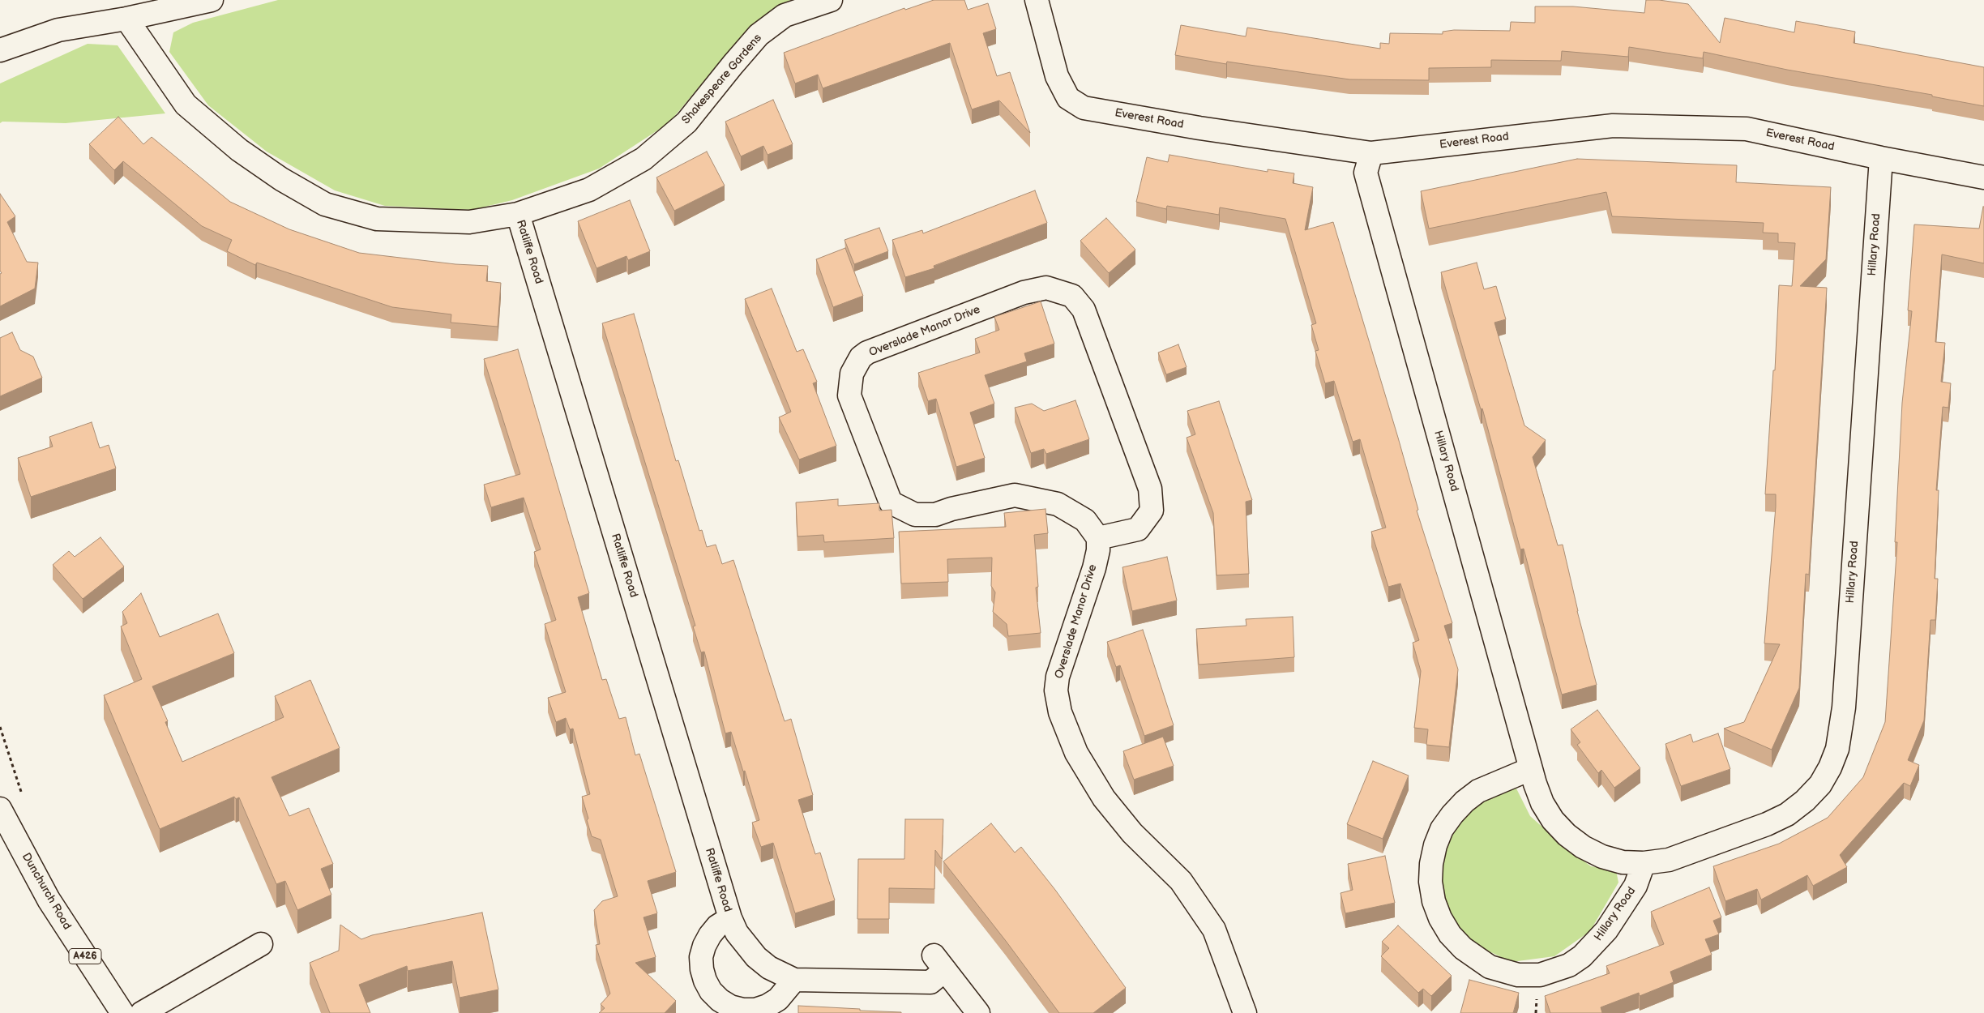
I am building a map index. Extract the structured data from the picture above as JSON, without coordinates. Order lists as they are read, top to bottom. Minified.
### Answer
{"streets":{"main road":["Shakespeare Gardens","Everest Road","Hillary Road","Ratliffe Road","Overslade Manor Drive","Dunchurch Road","A426"]},"crossings":[["Shakespeare Gardens","Ratliffe Road"],["Everest Road","Hillary Road"]]}
